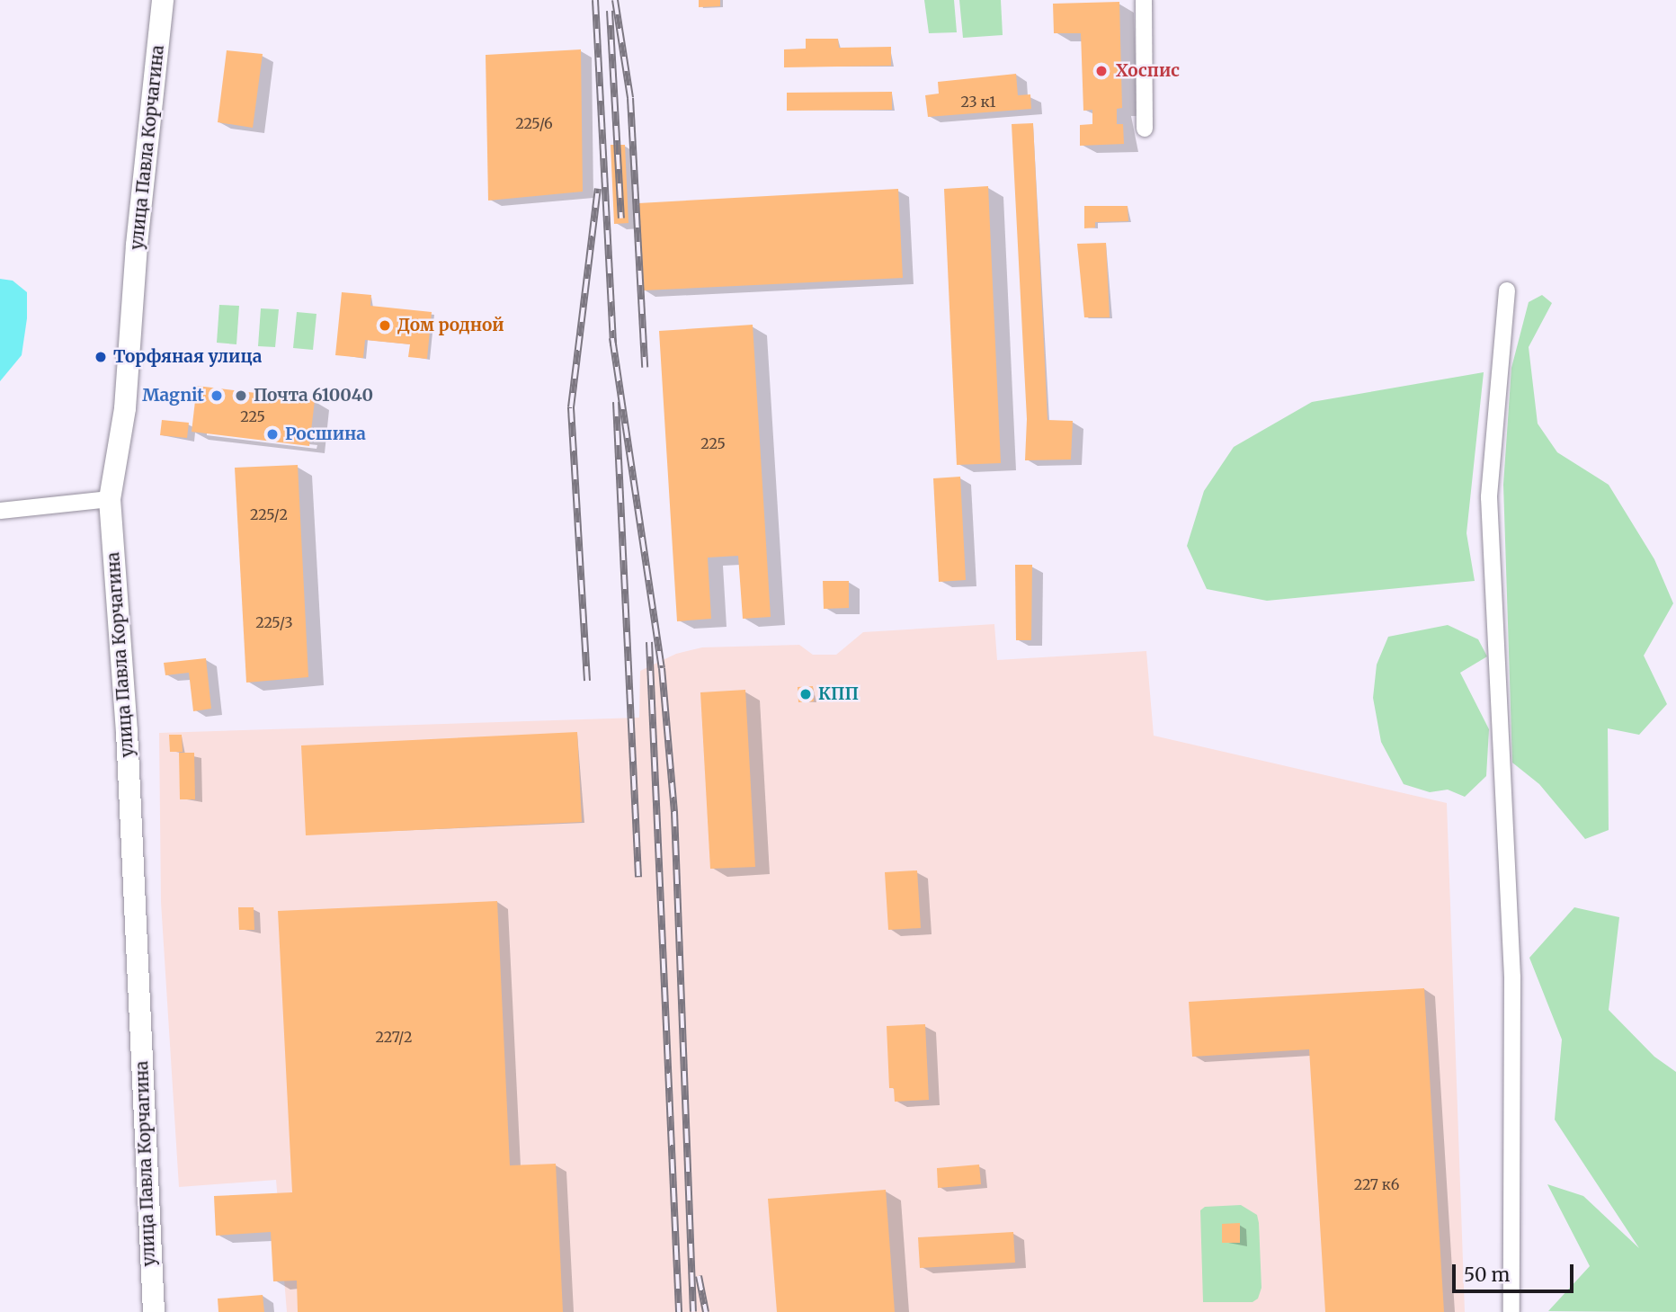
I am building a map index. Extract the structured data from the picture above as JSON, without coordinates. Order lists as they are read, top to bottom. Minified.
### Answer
{"streets":{"main road":["улица Павла Корчагина"]},"places":["Хоспис","Дом родной","Торфяная улица","Magnit","Почта 610040","Росшина","КПП"],"house_numbers":["23 к1","225/6","225","225","225/2","225/3","227/2","227 к6"],"scale_bar":"50 m"}
